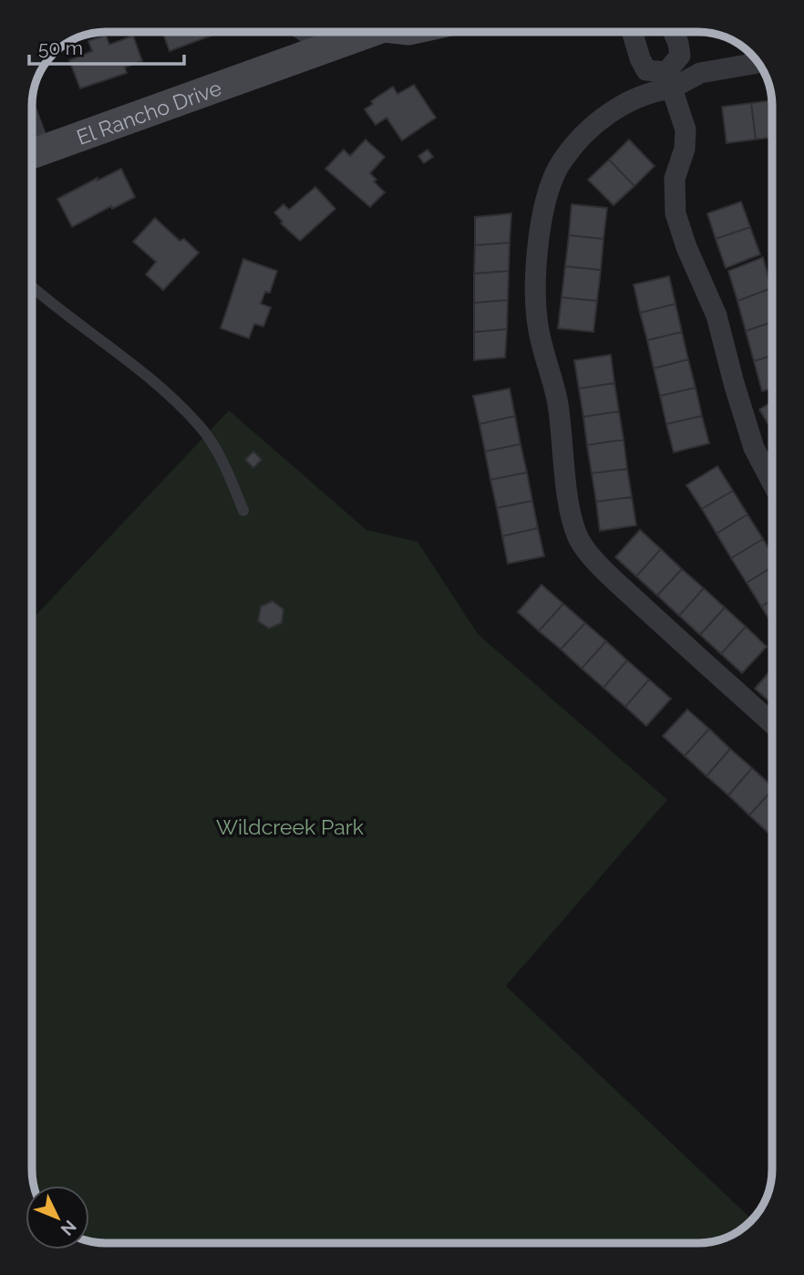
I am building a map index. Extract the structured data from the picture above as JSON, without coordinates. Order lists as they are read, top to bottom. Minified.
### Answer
{"streets":{"main road":["El Rancho Drive"]},"parks":["Wildcreek Park"],"scale_bar":"50 m","north":"bottom right"}
